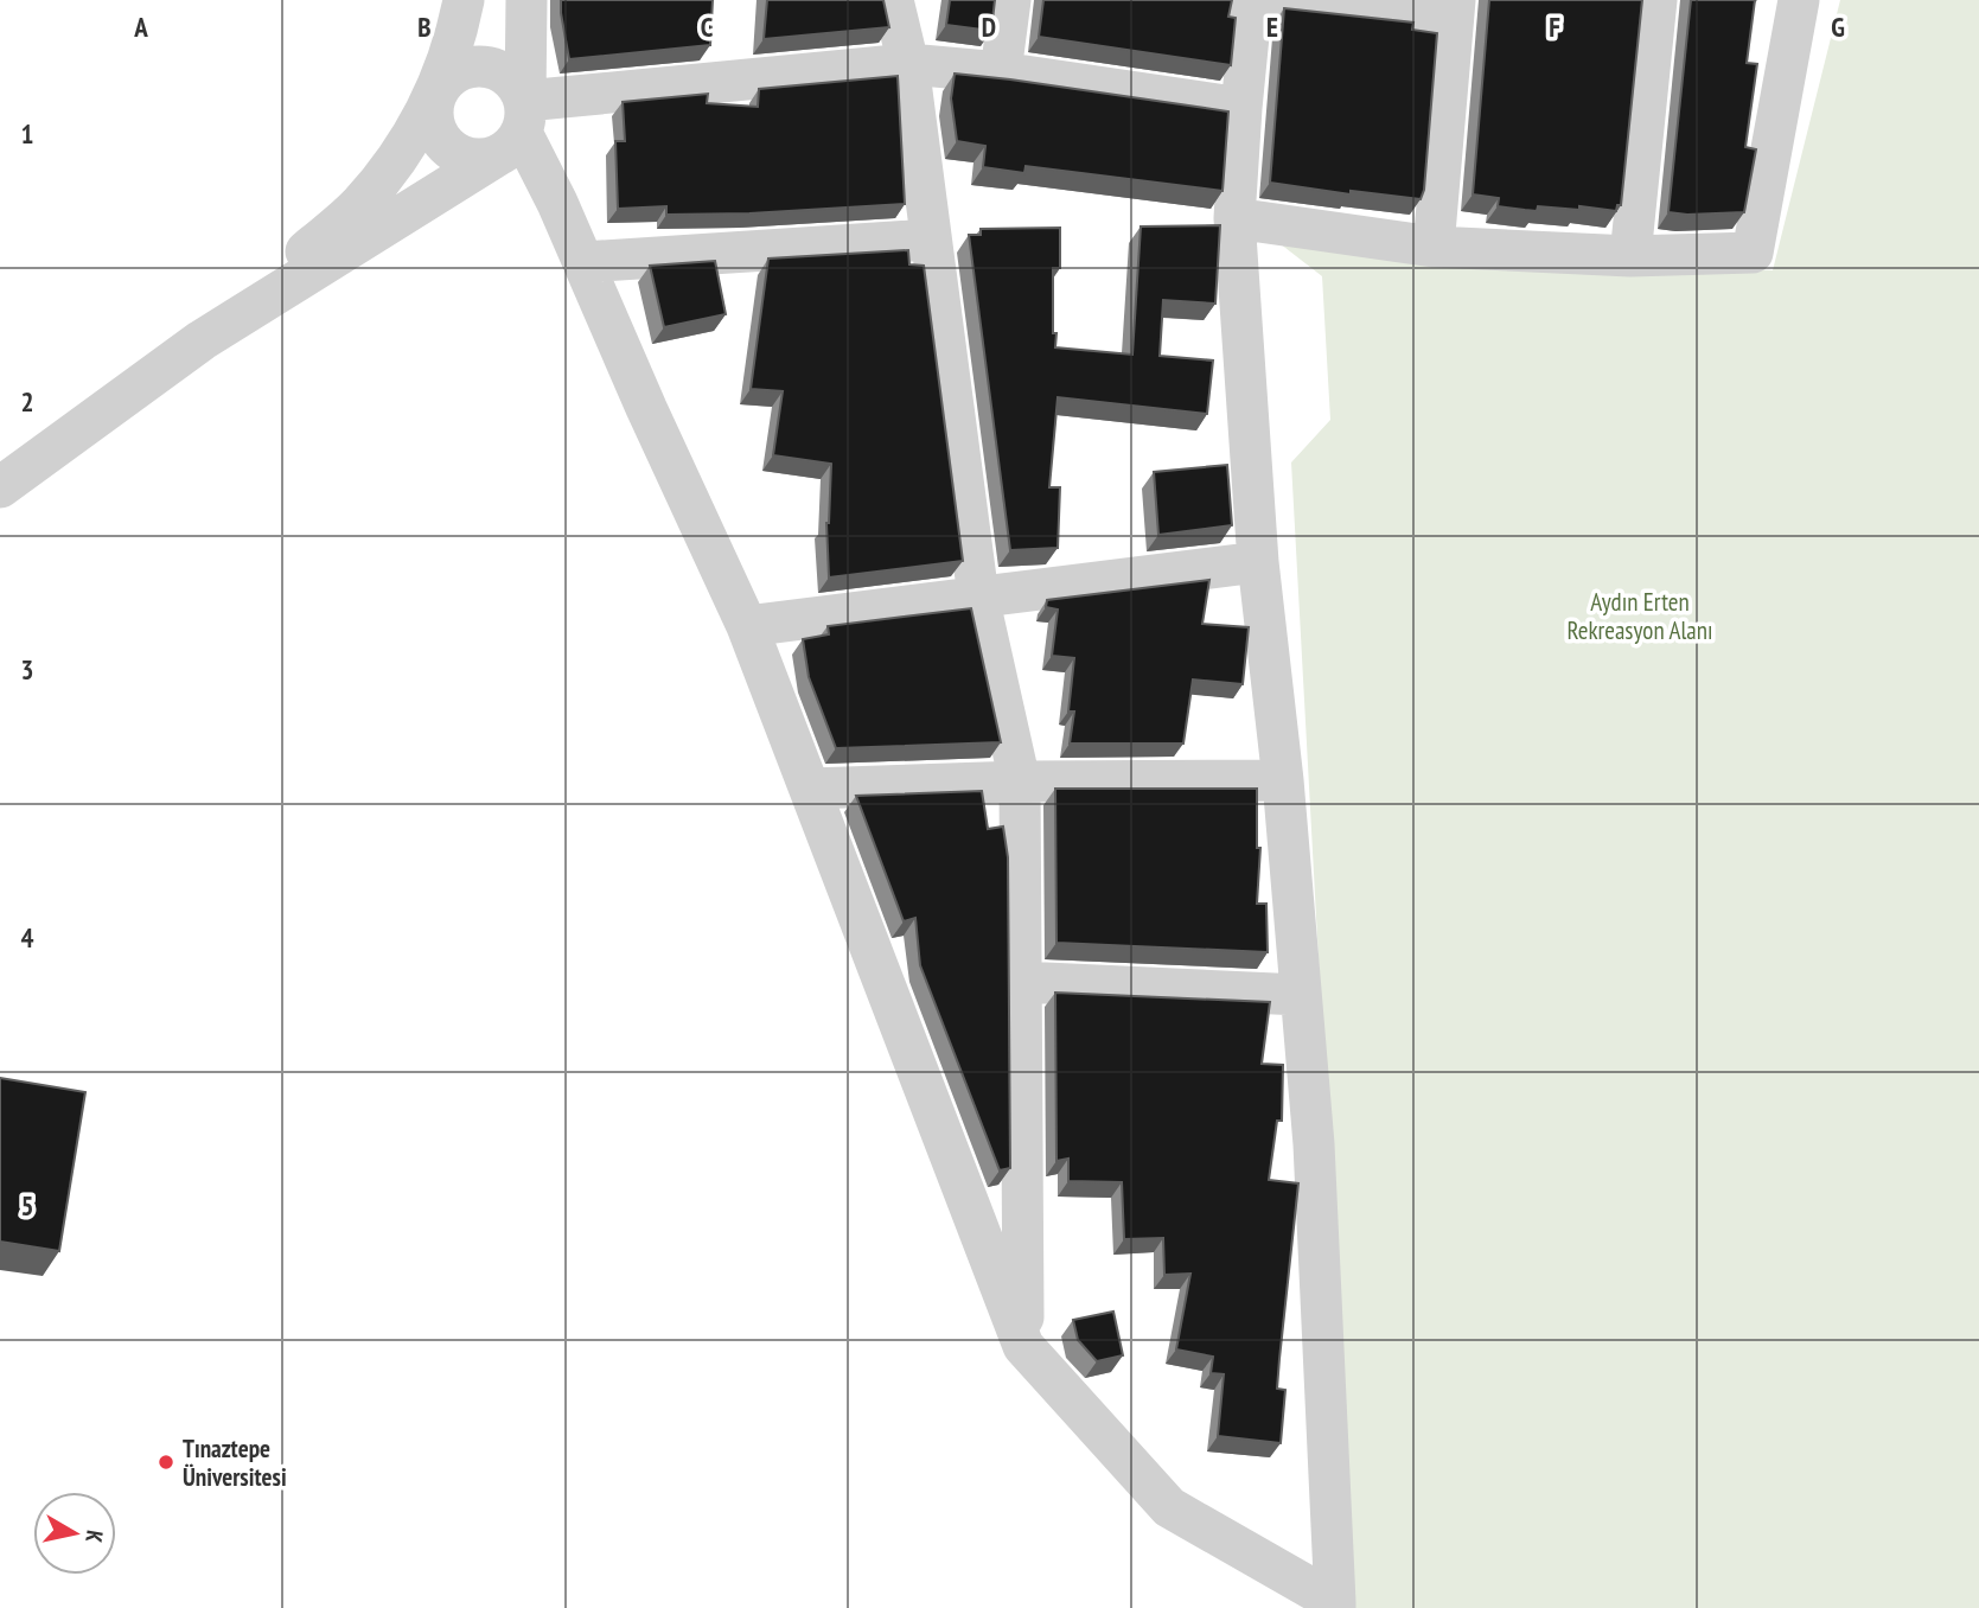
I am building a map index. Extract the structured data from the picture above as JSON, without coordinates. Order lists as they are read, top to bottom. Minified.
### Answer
{"parks":["Aydın Erten Rekreasyon Alanı"],"places":["Tınaztepe Üniversitesi"],"north":"right","grid":{"columns":["A","B","C","D","E","F","G"],"rows":["1","2","3","4","5"]}}
